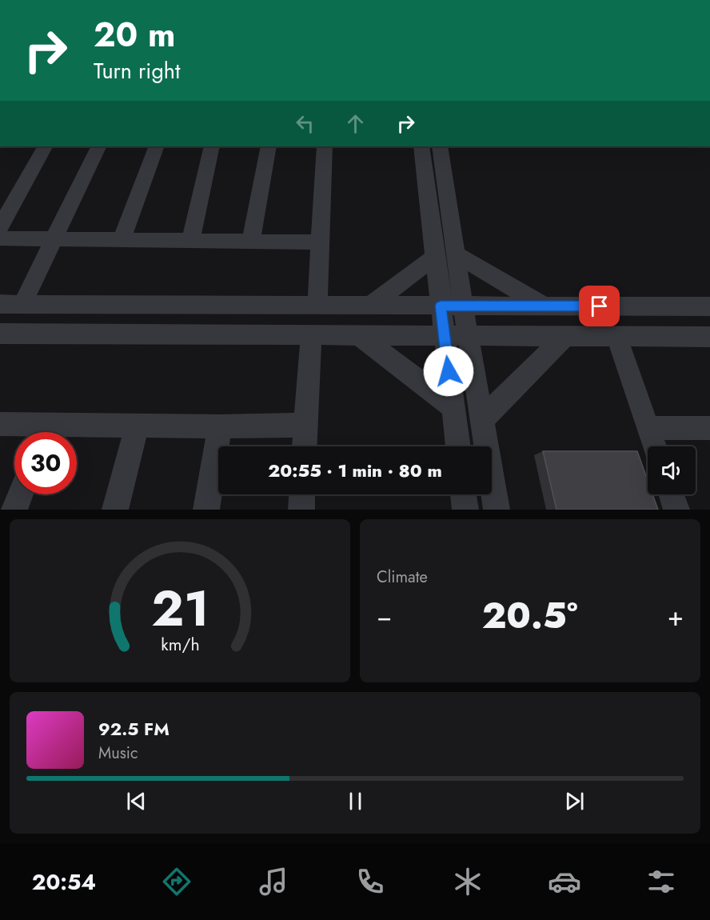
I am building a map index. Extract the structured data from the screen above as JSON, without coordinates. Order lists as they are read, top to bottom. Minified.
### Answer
{"page":{"turn":["20 m","Turn right"],"limit":"30","trip":"20:55 · 1 min · 80 m","tile":"Climate","heat":["−","20.5°","+"],"song":["92.5 FM","Music"],"tabs":"20:54","gauge":["21","km/h"]}}
